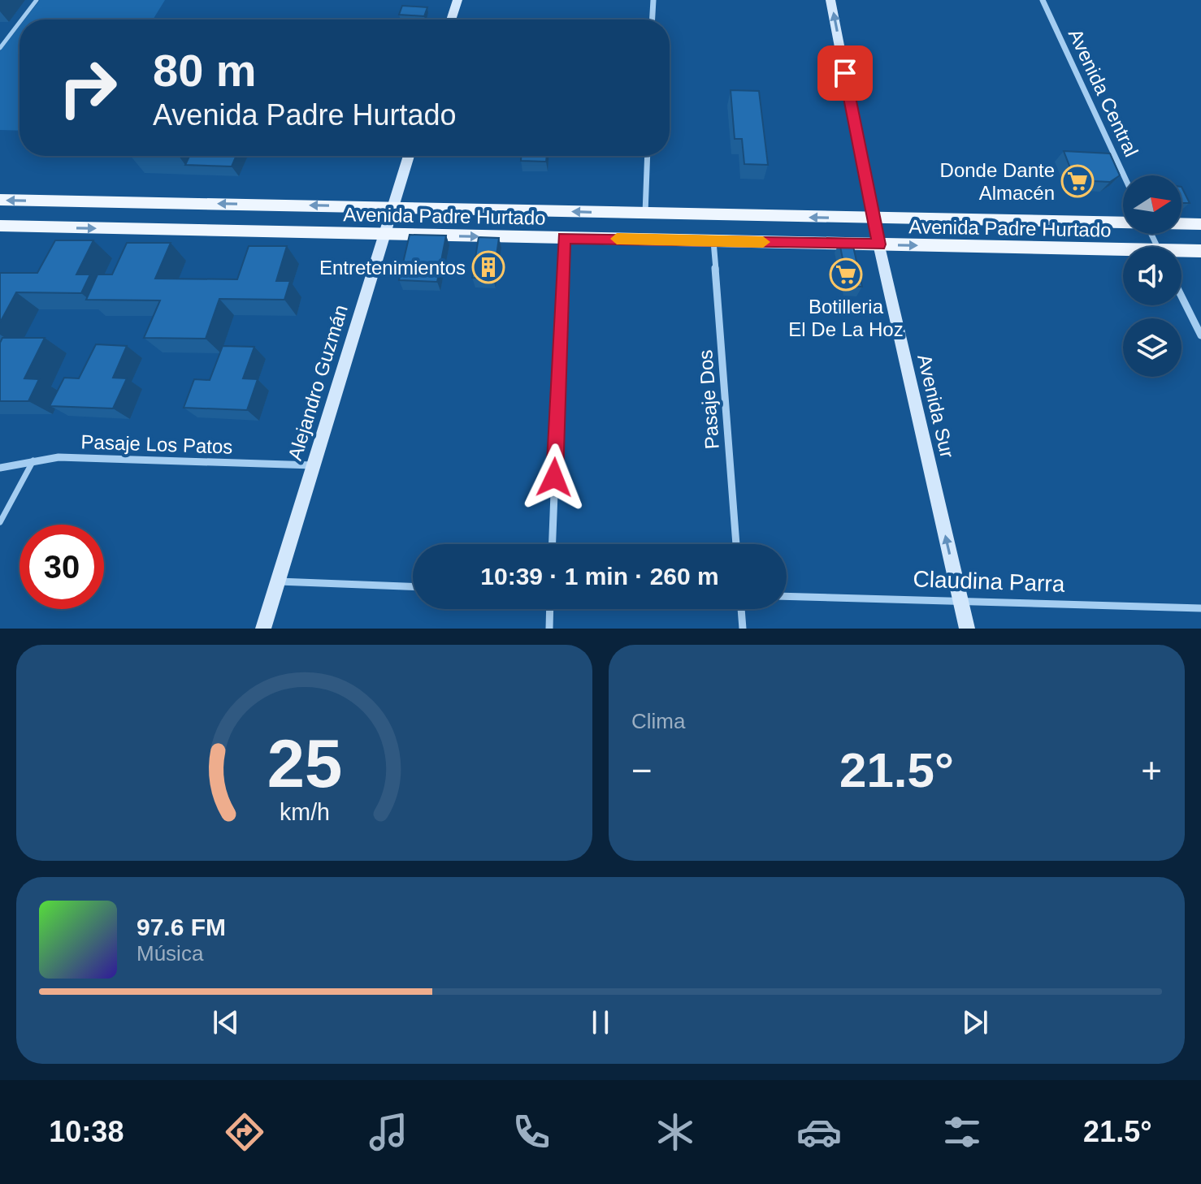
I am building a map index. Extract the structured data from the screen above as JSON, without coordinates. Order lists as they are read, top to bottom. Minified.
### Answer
{"streets":{"main road":["Avenida Padre Hurtado"],"street":["Avenida Central","Alejandro Guzmán","Pasaje Dos","Avenida Sur","Pasaje Los Patos","Claudina Parra"]},"crossings":[["Avenida Padre Hurtado","Alejandro Guzmán"],["Avenida Padre Hurtado","Pasaje Dos"],["Avenida Padre Hurtado","Avenida Sur"],["Alejandro Guzmán","Pasaje Los Patos"],["Avenida Sur","Claudina Parra"]],"one_way":["Avenida Sur"],"places":{"supermarket":["Donde Dante Almacén","Botilleria El De La Hoz"],"building":["Entretenimientos"]},"north":"right","page":{"turn":["80 m","Avenida Padre Hurtado"],"limit":"30","trip":"10:39 · 1 min · 260 m","tile":"Clima","heat":["−","21.5°","+"],"song":["97.6 FM","Música"],"tabs":["10:38","21.5°"],"gauge":["25","km/h"]}}
